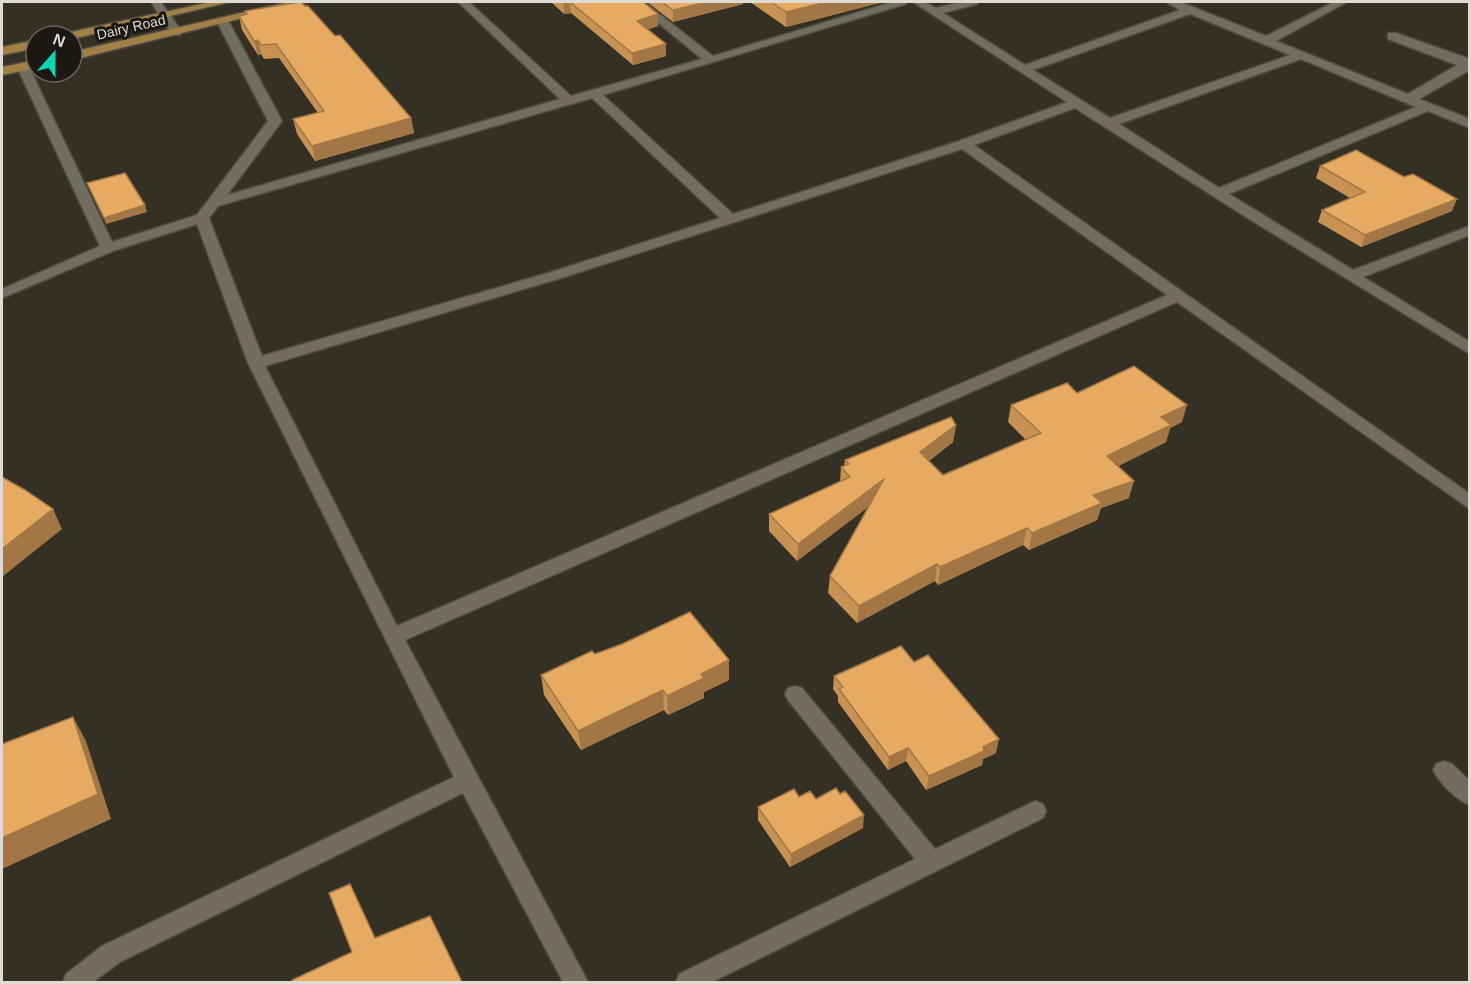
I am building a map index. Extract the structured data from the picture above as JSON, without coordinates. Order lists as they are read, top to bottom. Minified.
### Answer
{"streets":{"main road":["Dairy Road"]},"north":"top"}
